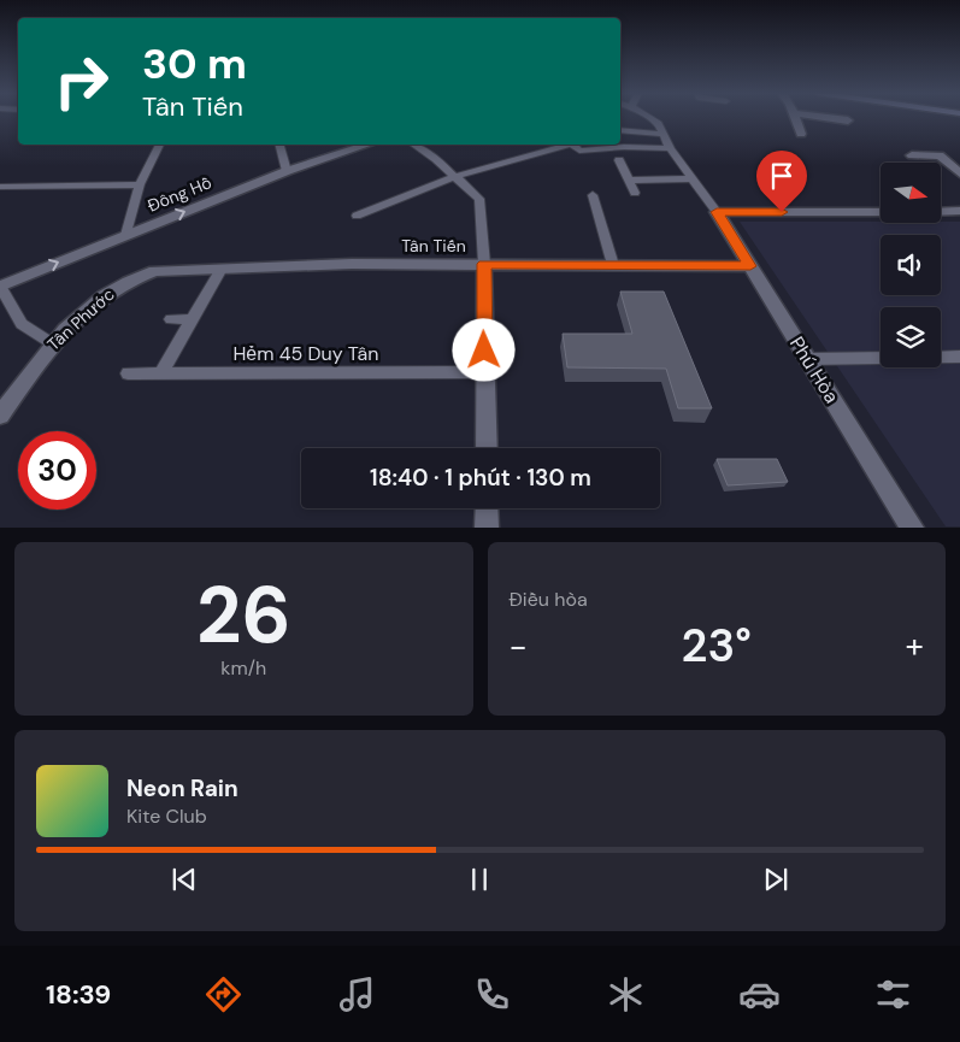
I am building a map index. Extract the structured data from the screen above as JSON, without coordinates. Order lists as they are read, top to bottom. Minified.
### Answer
{"streets":{"street":["Đông Hồ","Tân Tiến","Tân Phước","Phú Hòa"],"lane":["Hẻm 45 Duy Tân"]},"crossings":[["Tân Tiến","Tân Phước"],["Tân Tiến","Phú Hòa"]],"one_way":["Đông Hồ"],"north":"right","page":{"turn":["30 m","Tân Tiến"],"limit":"30","trip":"18:40 · 1 phút · 130 m","tile":[["26","km/h"],"Điều hòa"],"heat":["−","23°","+"],"song":["Neon Rain","Kite Club"],"tabs":"18:39"}}
